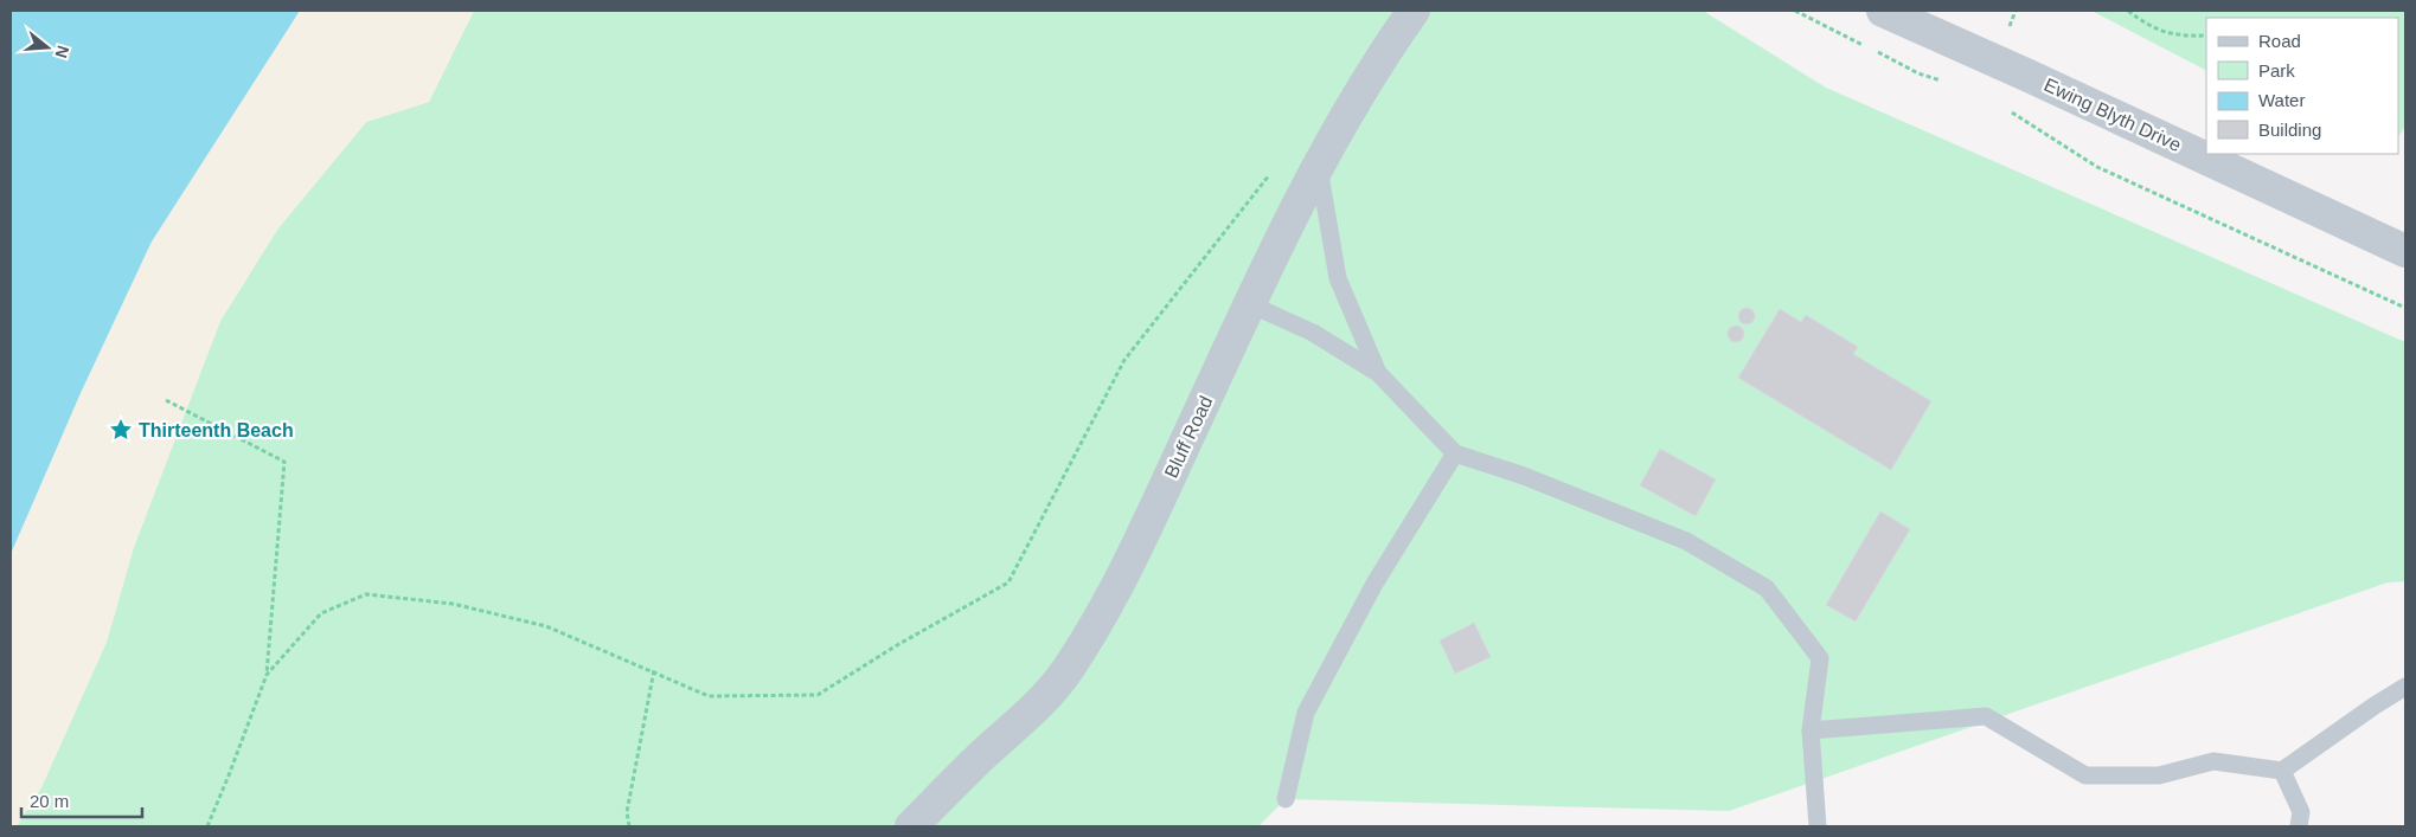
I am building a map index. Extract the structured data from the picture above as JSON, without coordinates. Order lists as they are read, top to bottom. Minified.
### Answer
{"streets":{"street":["Ewing Blyth Drive","Bluff Road"]},"places":{"place":["Thirteenth Beach"]},"legend":["Road","Park","Water","Building"],"scale_bar":"20 m","north":"right"}
